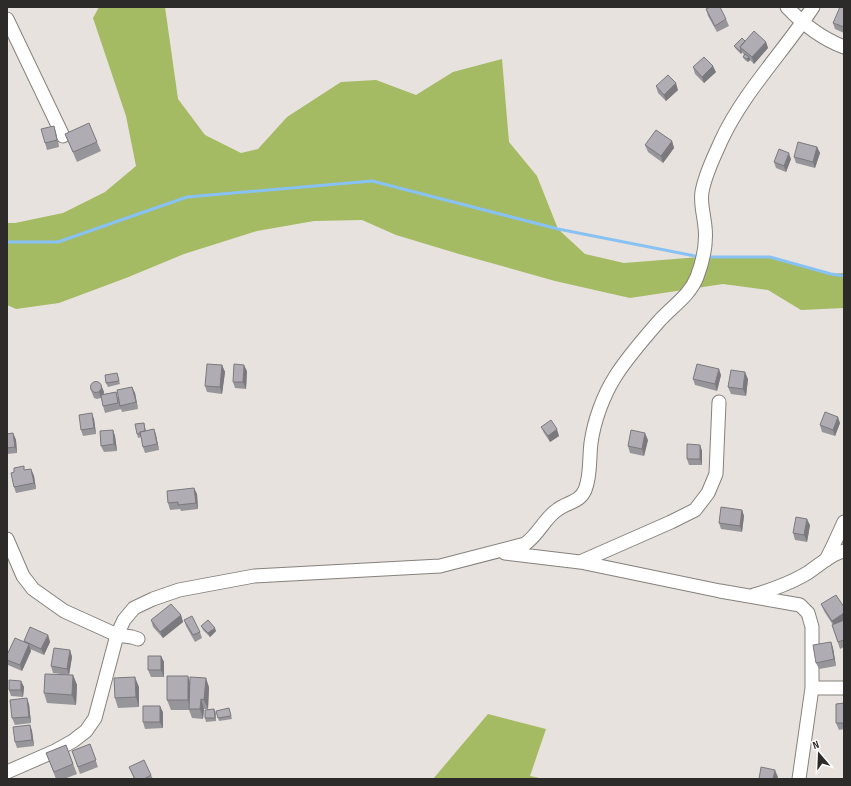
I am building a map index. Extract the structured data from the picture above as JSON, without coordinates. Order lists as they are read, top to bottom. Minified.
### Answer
{"north":"top"}
